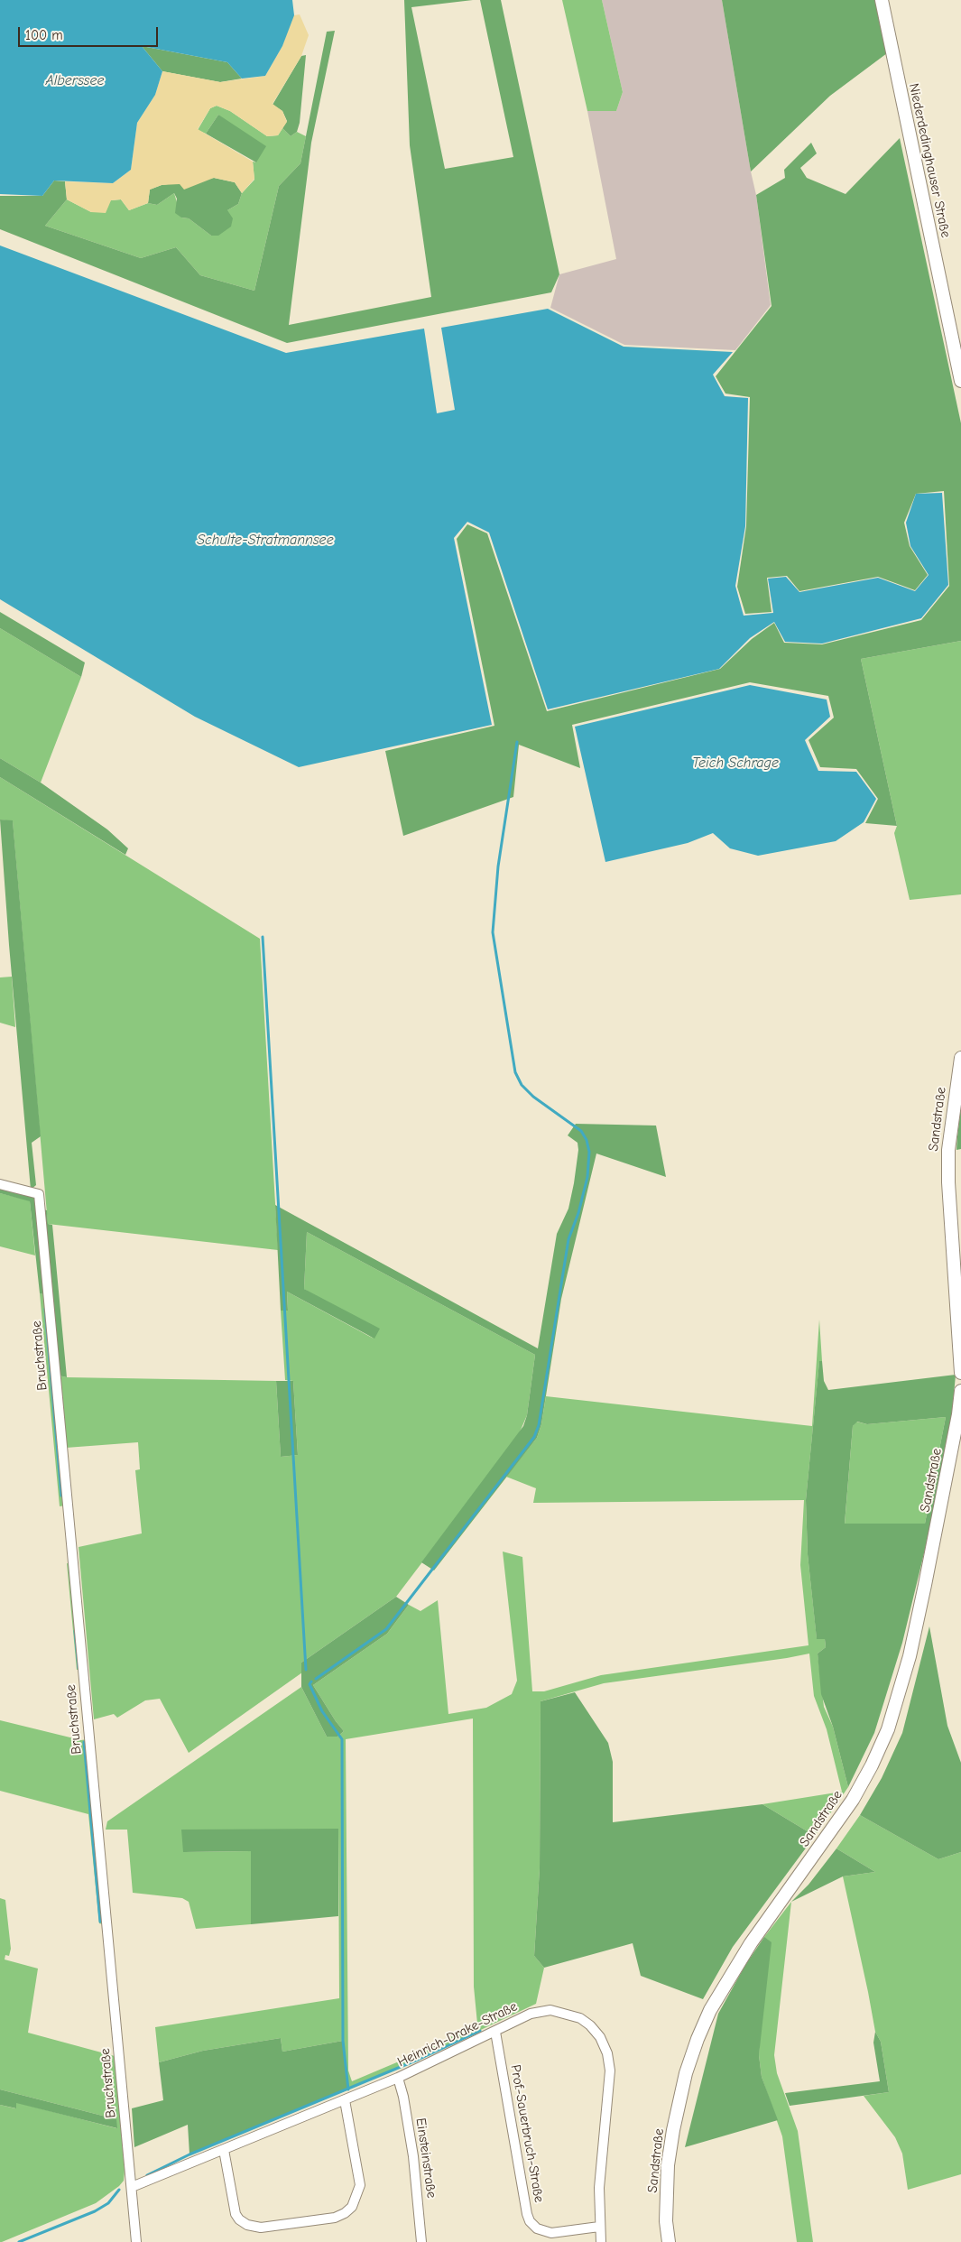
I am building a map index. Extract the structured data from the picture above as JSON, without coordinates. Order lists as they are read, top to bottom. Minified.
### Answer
{"streets":{"main road":["Niederdedinghauser Straße","Sandstraße"],"street":["Bruchstraße","Heinrich-Drake-Straße","Prof.-Sauerbruch-Straße","Einsteinstraße"]},"crossings":[["Bruchstraße","Heinrich-Drake-Straße"],["Heinrich-Drake-Straße","Prof.-Sauerbruch-Straße"],["Heinrich-Drake-Straße","Einsteinstraße"]],"water":["Alberssee","Schulte-Stratmannsee","Teich Schrage"],"scale_bar":"100 m"}
